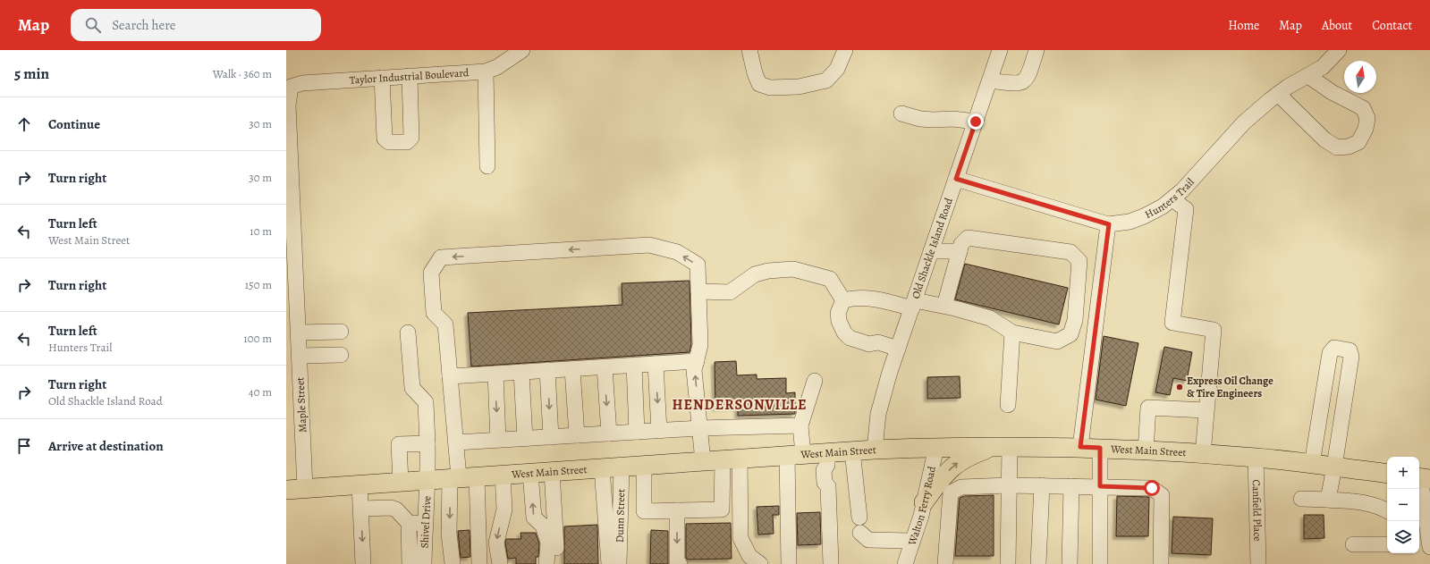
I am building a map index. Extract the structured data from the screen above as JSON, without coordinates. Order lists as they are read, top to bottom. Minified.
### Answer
{"streets":{"main road":["West Main Street"],"street":["Taylor Industrial Boulevard","Hunters Trail","Old Shackle Island Road","Maple Street","Walton Ferry Road","Canfield Place","Dunn Street","Shivel Drive"]},"crossings":[["Taylor Industrial Boulevard","Maple Street"],["Hunters Trail","Old Shackle Island Road"],["Old Shackle Island Road","West Main Street"],["Maple Street","West Main Street"],["West Main Street","Walton Ferry Road"],["West Main Street","Canfield Place"],["West Main Street","Dunn Street"],["West Main Street","Shivel Drive"]],"districts":["HENDERSONVILLE"],"places":["Express Oil Change & Tire Engineers"],"north":"top","page":{"header":"Map","search":"Search here","nav":["Home","Map","About","Contact"],"heading":["5 min","Walk · 360 m"],"list":[["Continue","30 m"],["Turn right","30 m"],["Turn left","West Main Street","10 m"],["Turn right","150 m"],["Turn left","Hunters Trail","100 m"],["Turn right","Old Shackle Island Road","40 m"],"Arrive at destination"],"map_buttons":["+","−"]}}
